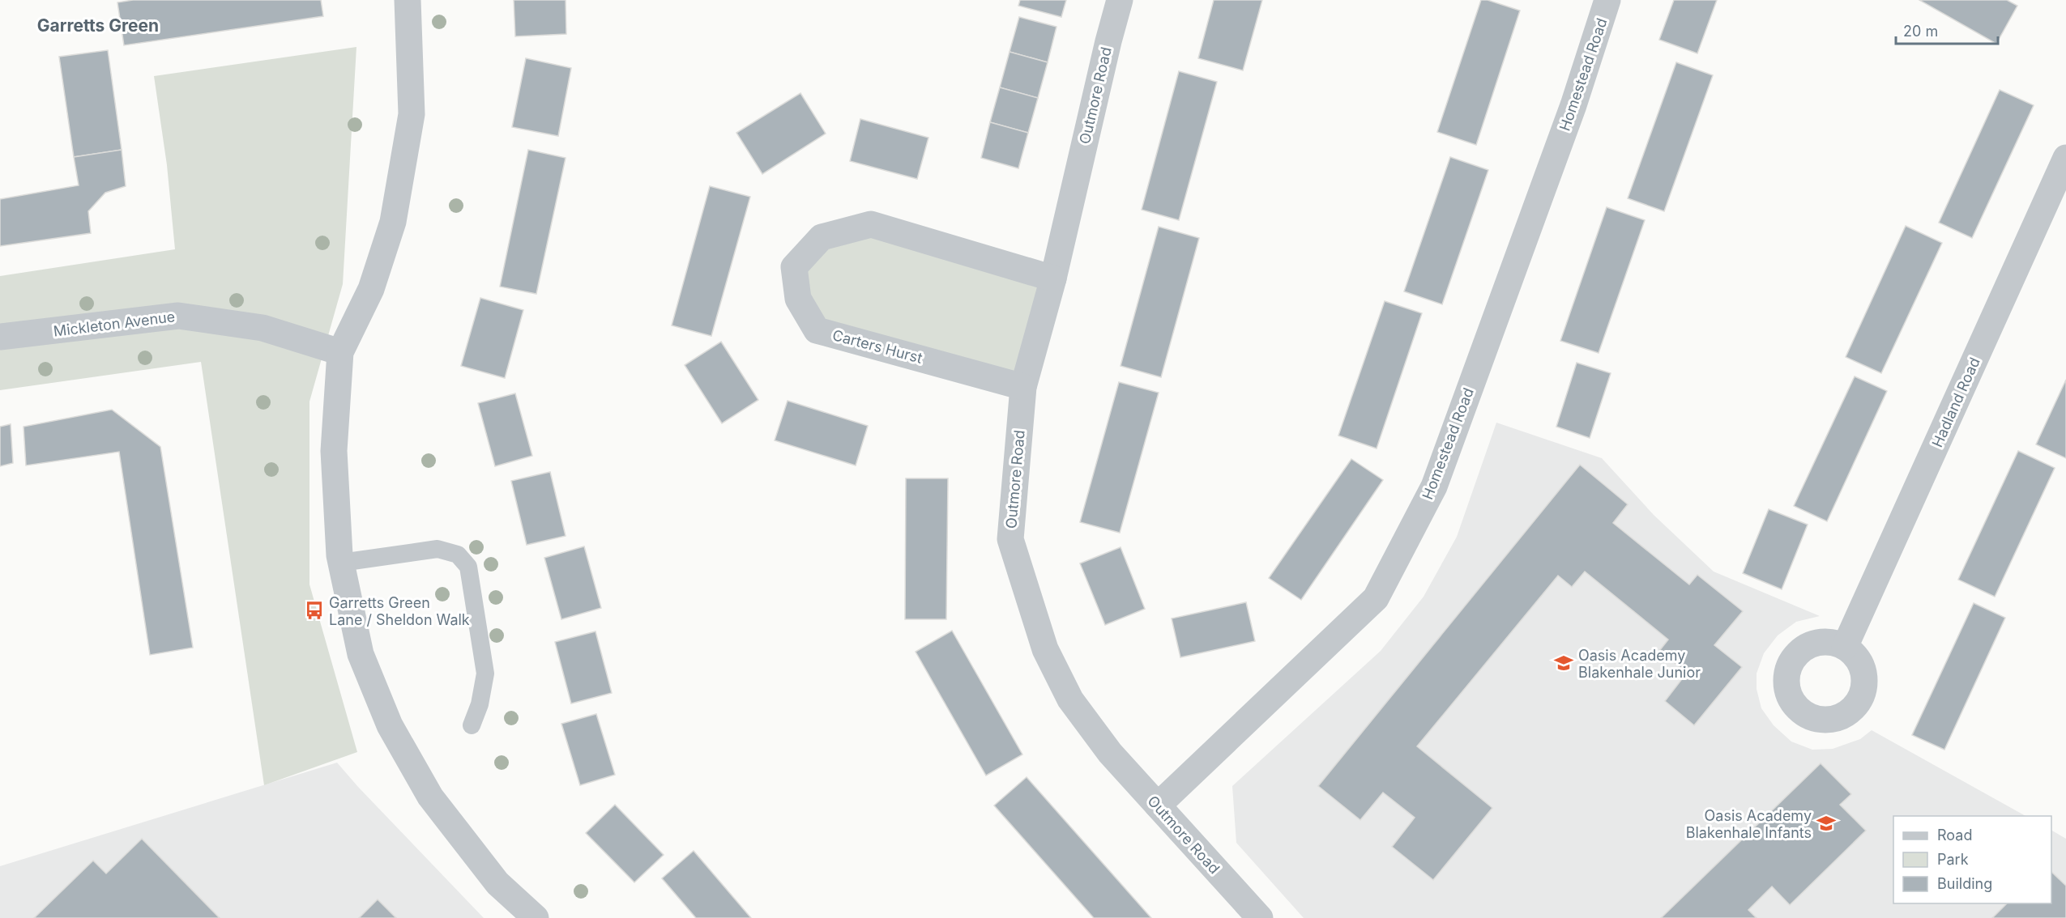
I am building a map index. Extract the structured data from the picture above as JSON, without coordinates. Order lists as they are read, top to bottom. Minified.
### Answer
{"streets":{"street":["Homestead Road","Outmore Road","Mickleton Avenue","Carters Hurst","Hadland Road"]},"crossings":[["Homestead Road","Outmore Road"],["Outmore Road","Carters Hurst"]],"districts":["Garretts Green"],"places":{"bus stop":["Garretts Green Lane / Sheldon Walk"],"school or university":["Oasis Academy Blakenhale Junior","Oasis Academy Blakenhale Infants"]},"legend":["Road","Park","Building"],"scale_bar":"20 m"}
